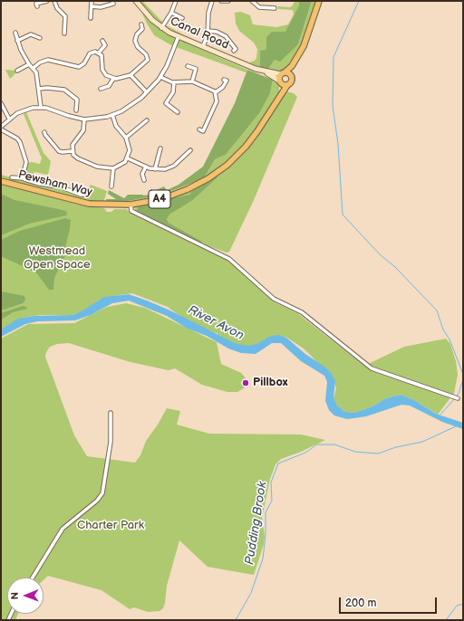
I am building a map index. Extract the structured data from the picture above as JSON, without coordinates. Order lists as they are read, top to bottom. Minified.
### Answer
{"streets":{"main road":["Pewsham Way","A4"],"street":["Canal Road"]},"crossings":[["Canal Road","Pewsham Way"],["Canal Road","A4"],["Pewsham Way","A4"]],"water":["River Avon","Pudding Brook"],"parks":["Westmead Open Space","Charter Park"],"places":["Pillbox"],"scale_bar":"200 m","north":"left"}
